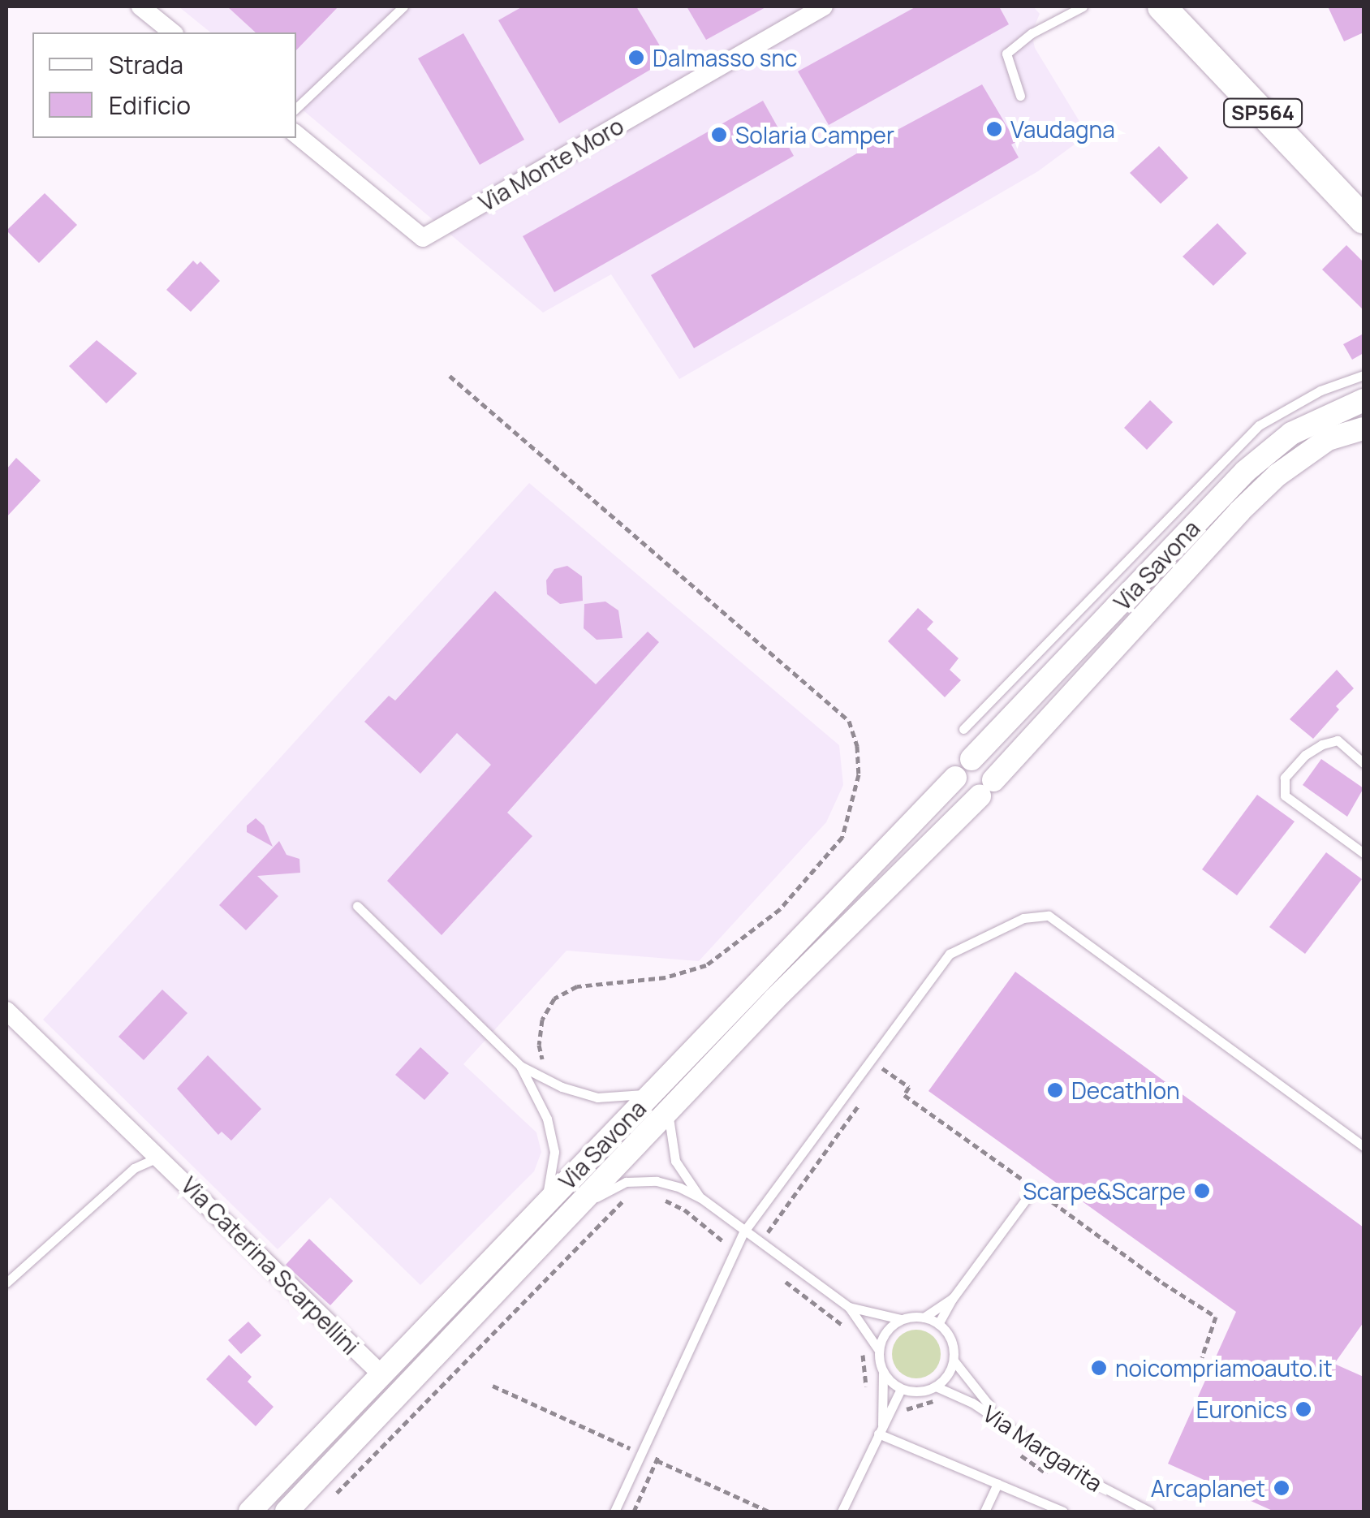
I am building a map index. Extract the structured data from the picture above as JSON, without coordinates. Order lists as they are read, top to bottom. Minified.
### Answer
{"streets":{"main road":["SP564"],"street":["Via Monte Moro","Via Savona","Via Caterina Scarpellini"],"lane":["Via Margarita"]},"crossings":[["Via Savona","Via Caterina Scarpellini"]],"places":["Dalmasso snc","Vaudagna","Solaria Camper","Decathlon","Scarpe&Scarpe","noicompriamoauto.it","Euronics","Arcaplanet"],"legend":["Strada","Edificio"]}
